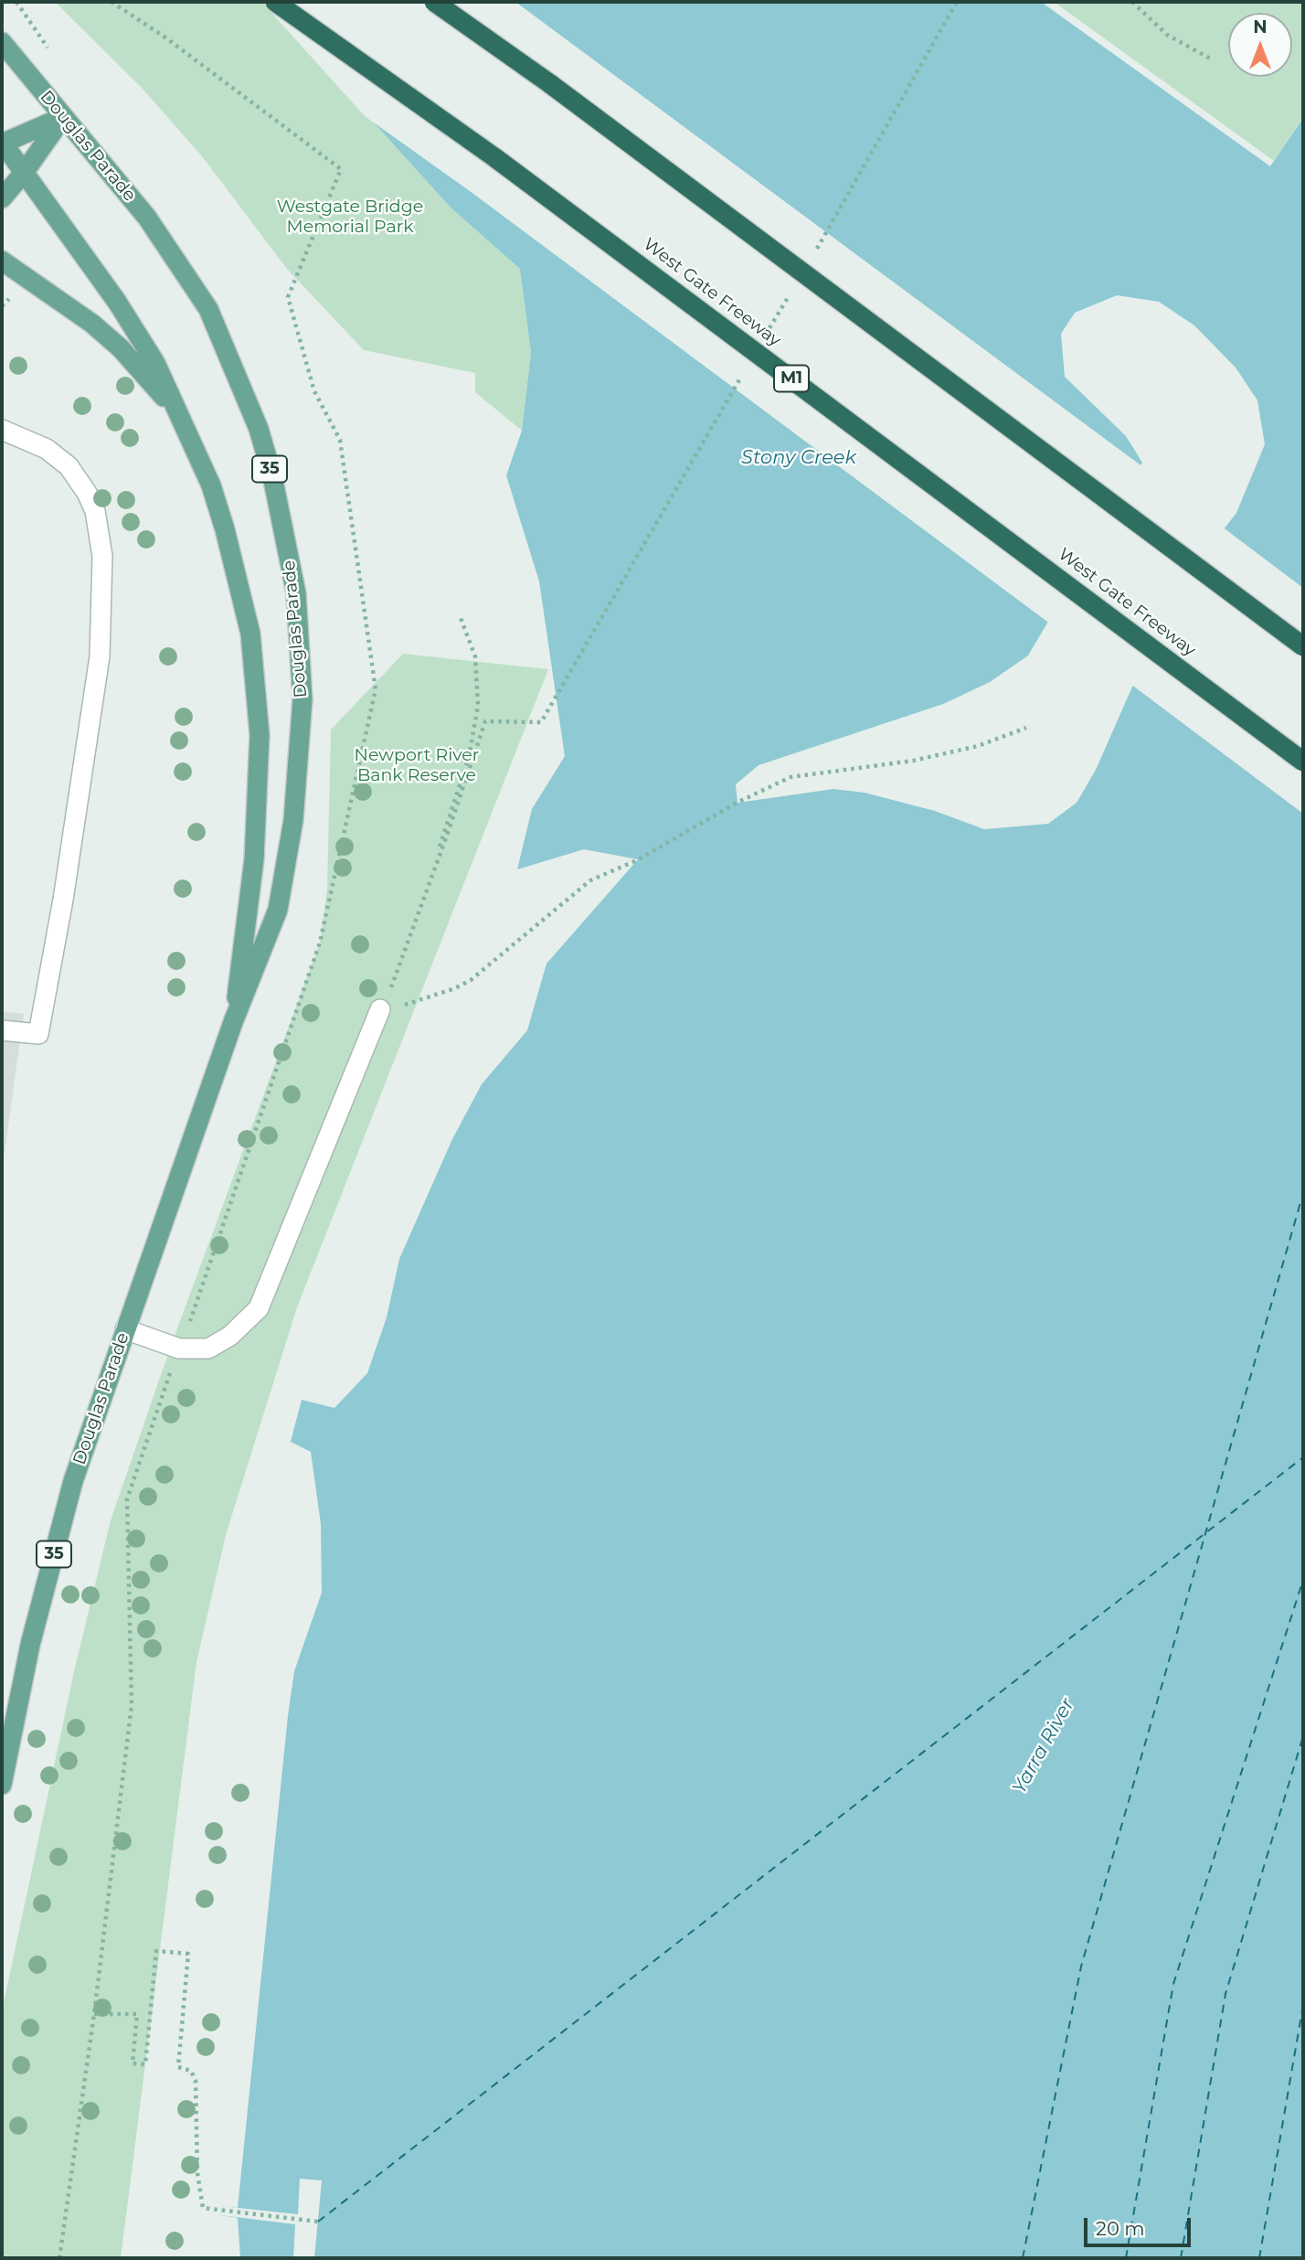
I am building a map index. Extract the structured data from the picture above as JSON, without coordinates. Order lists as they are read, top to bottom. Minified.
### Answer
{"streets":{"highway":["West Gate Freeway","M1"],"main road":["Douglas Parade","35"]},"water":["Stony Creek","Yarra River"],"parks":["Westgate Bridge Memorial Park","Newport River Bank Reserve"],"scale_bar":"20 m","north":"top"}
